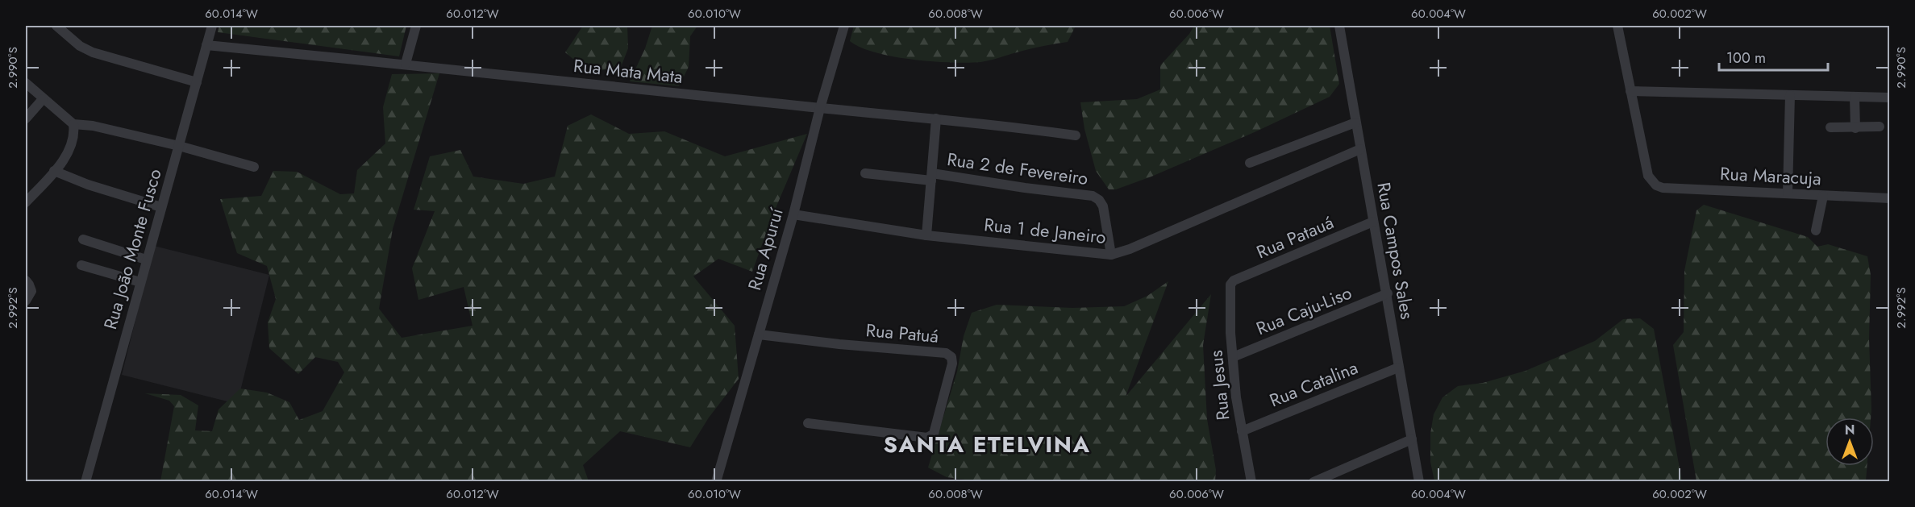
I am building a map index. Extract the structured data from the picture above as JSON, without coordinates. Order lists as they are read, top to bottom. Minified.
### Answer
{"streets":{"street":["Rua Mata Mata","Rua 2 de Fevereiro","Rua Maracuja","Rua 1 de Janeiro","Rua Patauá","Rua João Monte Fusco","Rua Apuruí","Rua Campos Sales","Rua Caju-Liso","Rua Patuá","Rua Catalina","Rua Jesus"]},"crossings":[["Rua Mata Mata","Rua João Monte Fusco"],["Rua Mata Mata","Rua Apuruí"],["Rua 2 de Fevereiro","Rua 1 de Janeiro"],["Rua 1 de Janeiro","Rua Apuruí"],["Rua 1 de Janeiro","Rua Campos Sales"],["Rua Patauá","Rua Campos Sales"],["Rua Patauá","Rua Jesus"],["Rua Apuruí","Rua Patuá"],["Rua Campos Sales","Rua Caju-Liso"],["Rua Campos Sales","Rua Catalina"],["Rua Caju-Liso","Rua Jesus"],["Rua Catalina","Rua Jesus"]],"districts":["SANTA ETELVINA"],"scale_bar":"100 m","north":"top","coordinates":["60.014°W","60.012°W","60.010°W","60.008°W","60.006°W","60.004°W","60.002°W","2.990°S","2.992°S"]}
